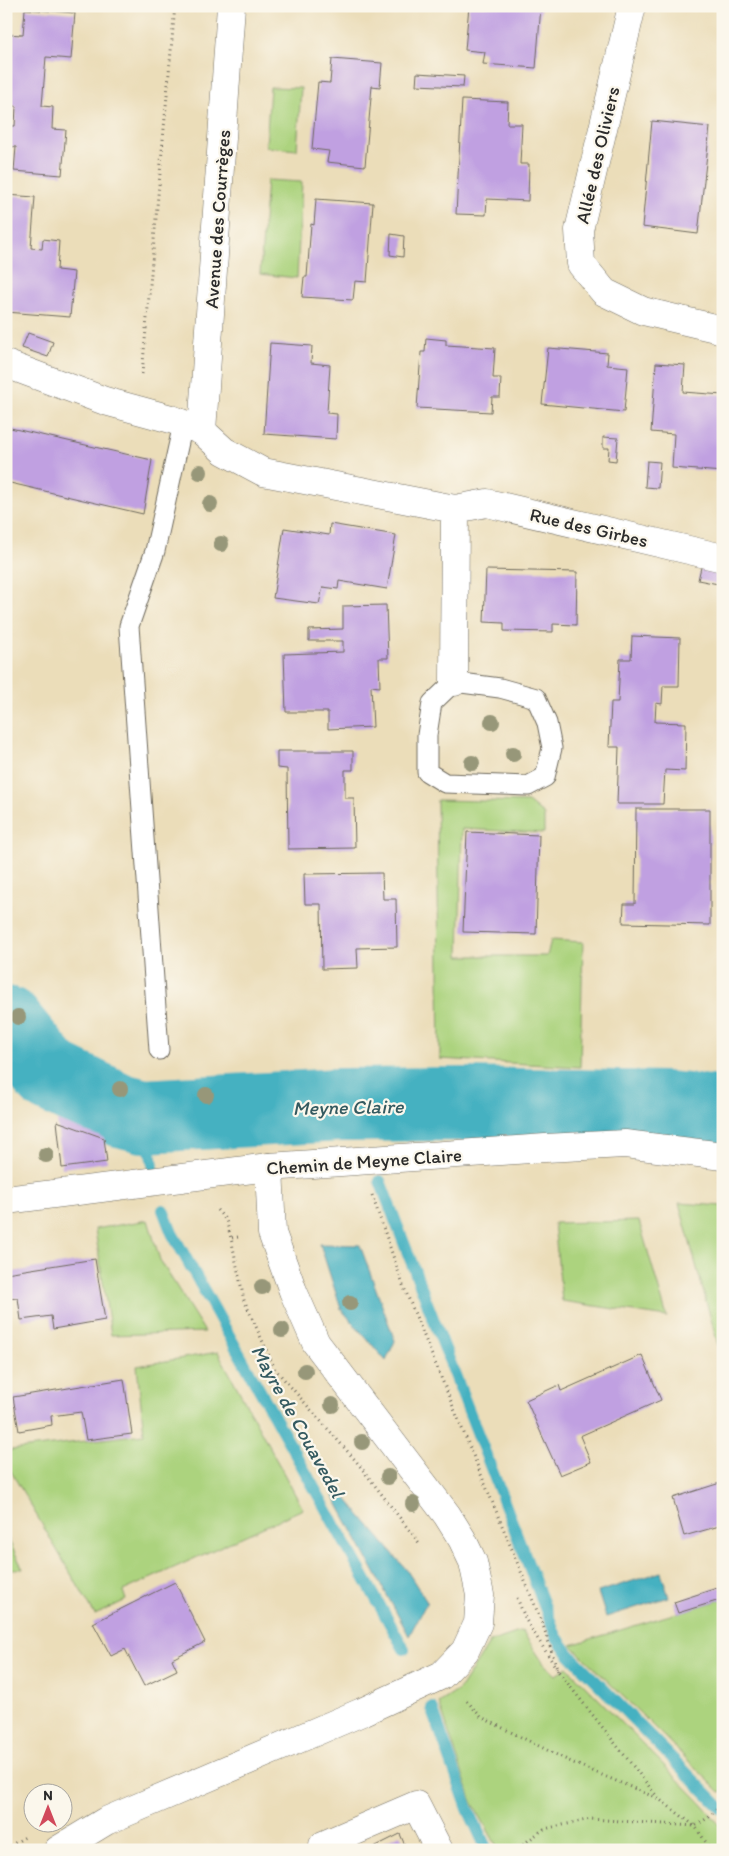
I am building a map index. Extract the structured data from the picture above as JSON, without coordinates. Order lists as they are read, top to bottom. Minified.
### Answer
{"streets":{"street":["Allée des Oliviers","Avenue des Courrèges","Rue des Girbes","Chemin de Meyne Claire"]},"crossings":[["Avenue des Courrèges","Rue des Girbes"]],"water":["Meyne Claire","Mayre de Couavedel"],"north":"top"}
